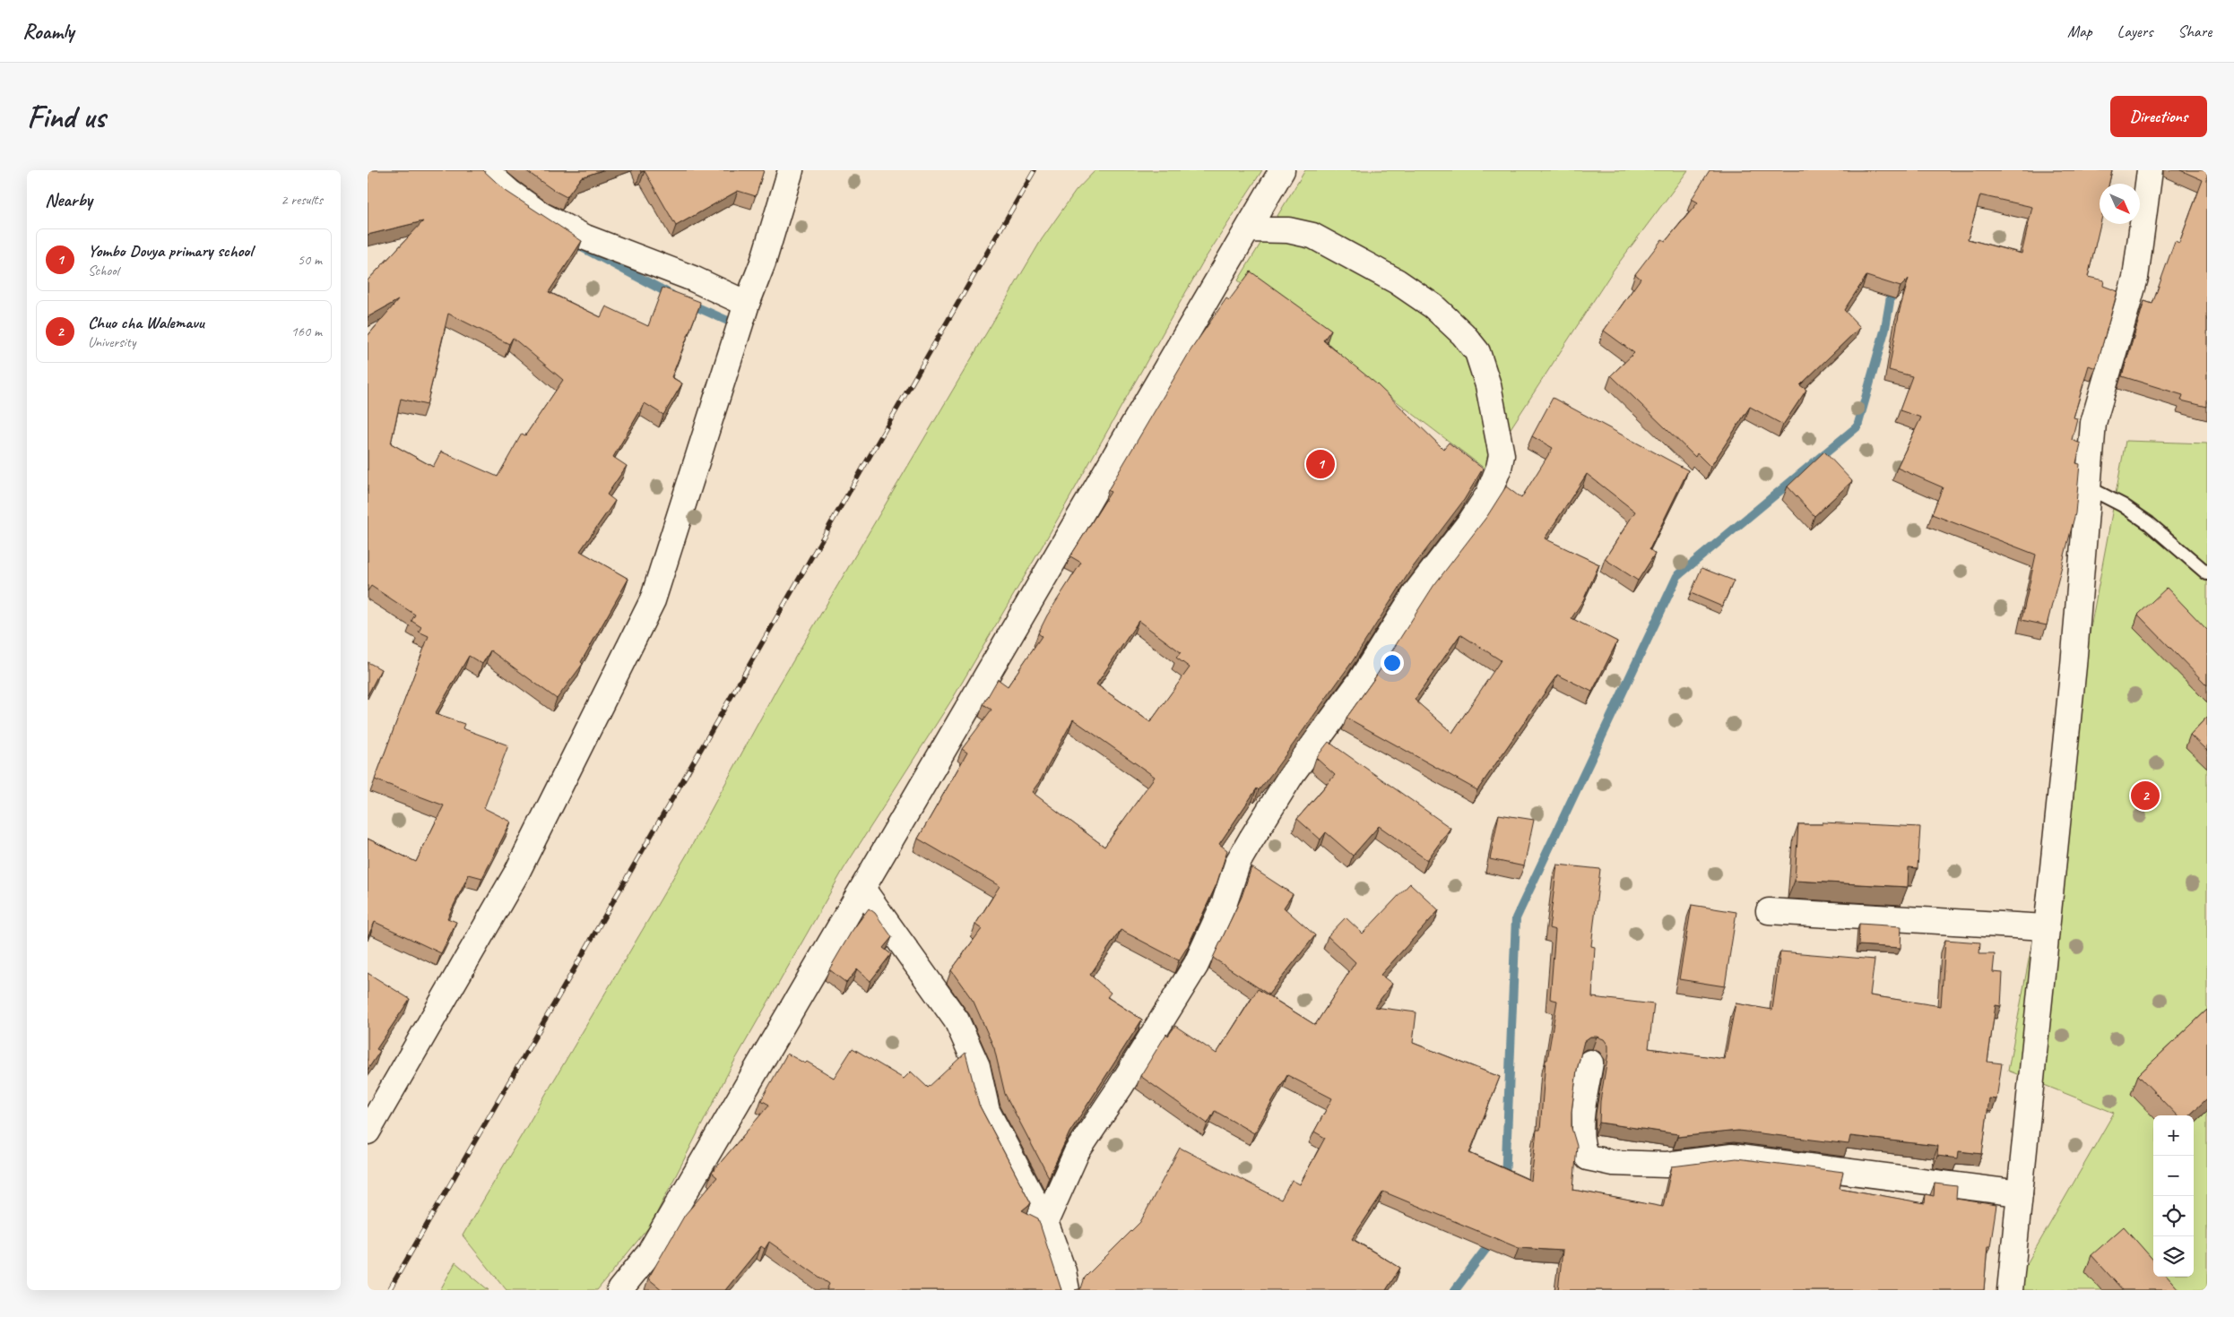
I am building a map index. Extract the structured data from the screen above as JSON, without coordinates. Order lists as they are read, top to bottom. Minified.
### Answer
{"north":"bottom right","page":{"header":"Roamly","nav":["Map","Layers","Share"],"buttons":"Directions","title":"Find us","heading":["Nearby","2 results"],"list":[{"mark":"1","name":"Yombo Dovya primary school","note":"School","value":"50 m"},{"mark":"2","name":"Chuo cha Walemavu","note":"University","value":"160 m"}],"pins":["1","2"],"map_buttons":["+","−"]}}
